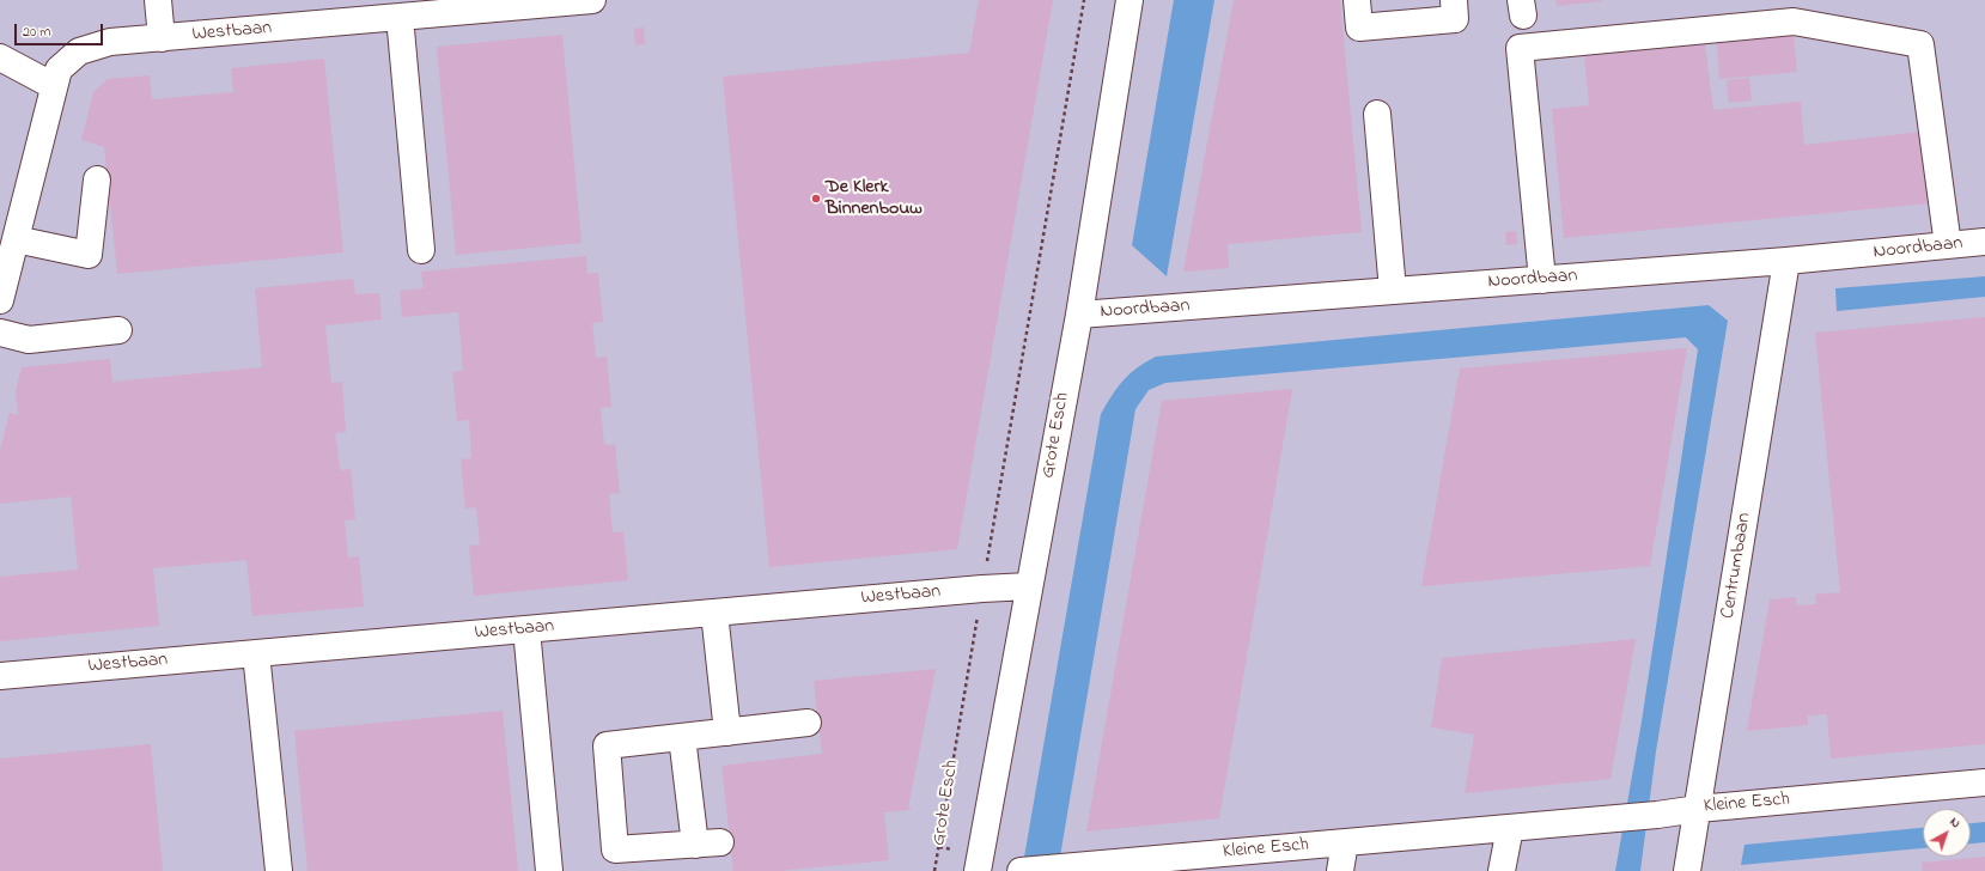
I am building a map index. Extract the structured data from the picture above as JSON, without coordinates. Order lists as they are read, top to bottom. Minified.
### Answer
{"streets":{"street":["Westbaan","Noordbaan","Grote Esch","Centrumbaan","Kleine Esch"]},"crossings":[["Westbaan","Grote Esch"],["Noordbaan","Grote Esch"],["Noordbaan","Centrumbaan"],["Centrumbaan","Kleine Esch"]],"places":["De Klerk Binnenbouw"],"scale_bar":"20 m","north":"top right"}
